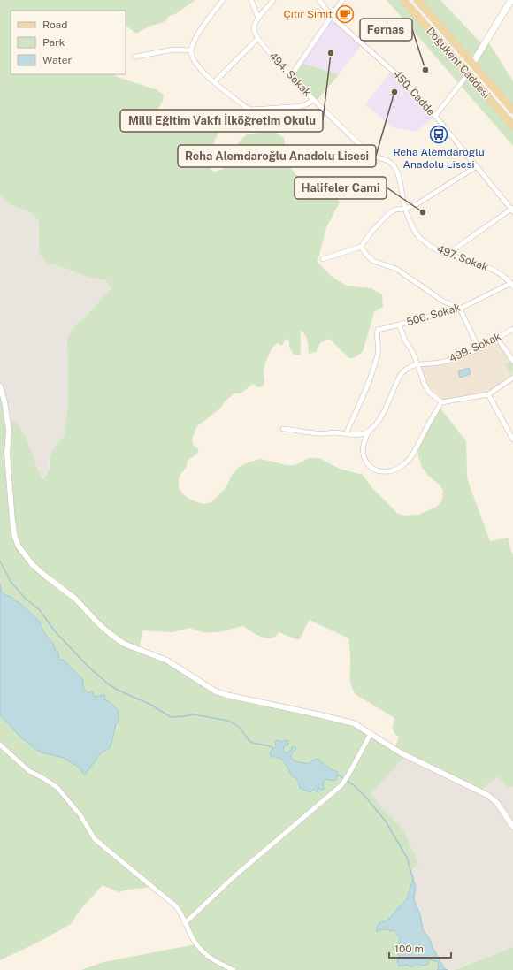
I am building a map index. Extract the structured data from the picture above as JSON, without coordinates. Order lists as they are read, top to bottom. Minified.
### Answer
{"streets":{"main road":["Doğukent Caddesi"],"street":["494. Sokak","450. Cadde","497. Sokak","506. Sokak","499. Sokak"]},"crossings":[["494. Sokak","497. Sokak"],["497. Sokak","506. Sokak"],["506. Sokak","499. Sokak"]],"places":{"cafe":["Çıtır Simit"],"other":["Milli Eğitim Vakfı İlköğretim Okulu","Fernas","Reha Alemdaroğlu Anadolu Lisesi","Halifeler Cami"],"bus stop":["Reha Alemdaroglu Anadolu Lisesi"]},"legend":["Road","Park","Water"],"scale_bar":"100 m"}
